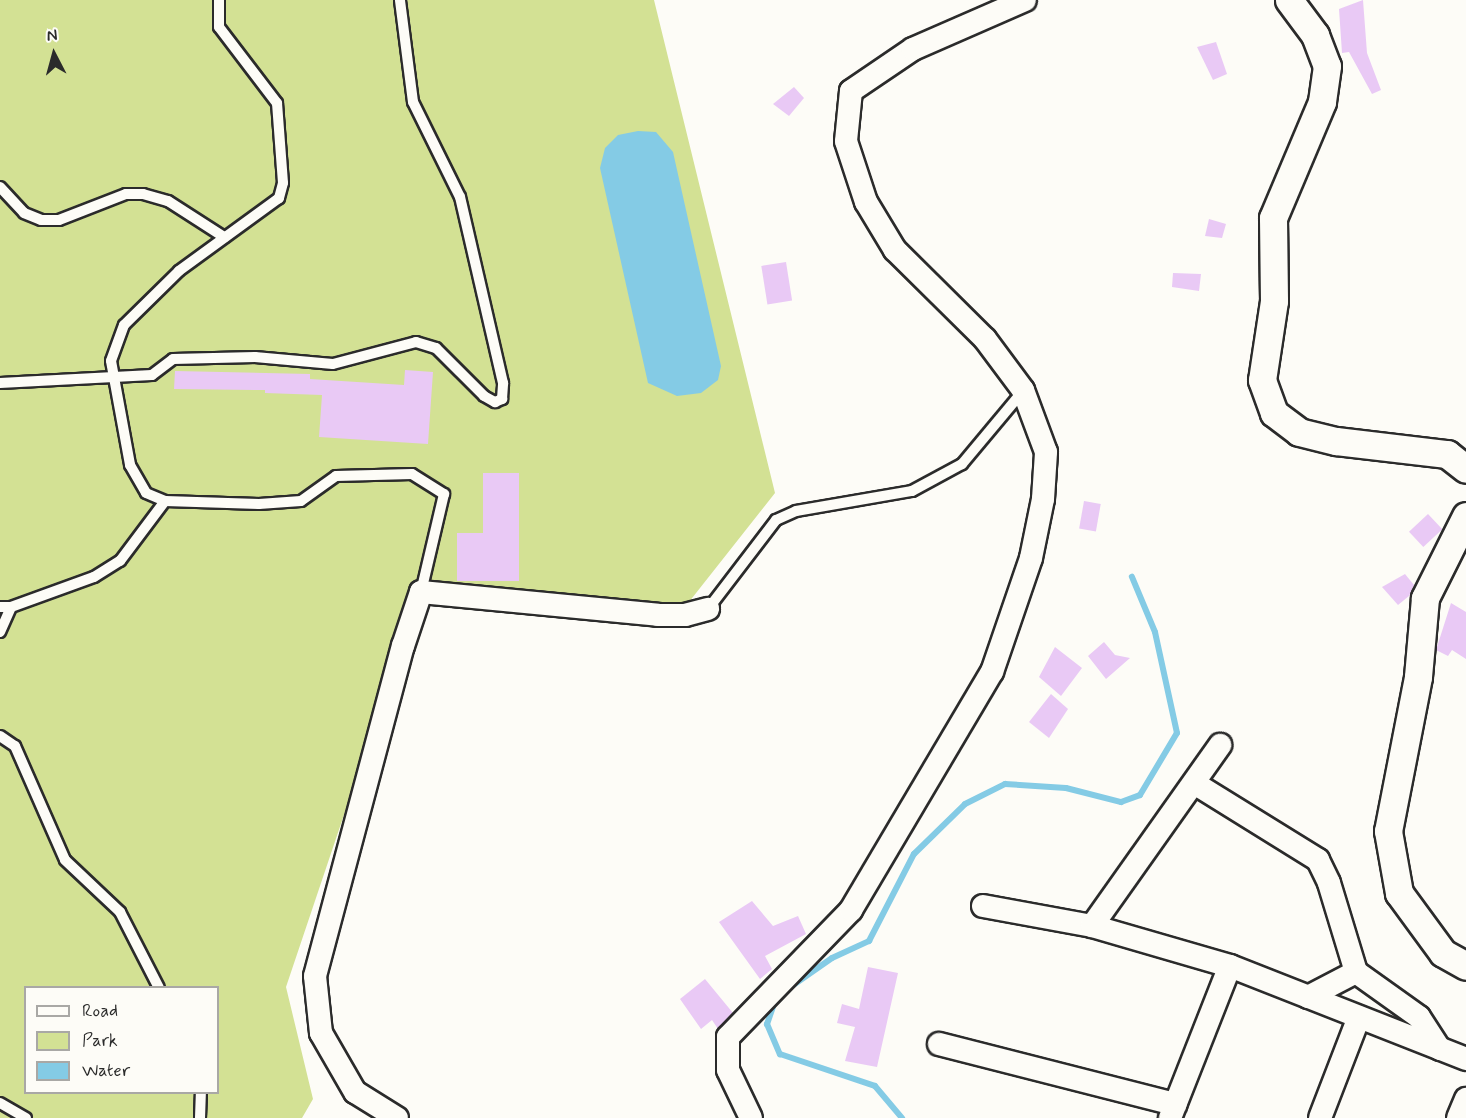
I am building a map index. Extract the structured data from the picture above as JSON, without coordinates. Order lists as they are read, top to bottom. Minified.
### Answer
{"legend":["Road","Park","Water"],"north":"top"}
